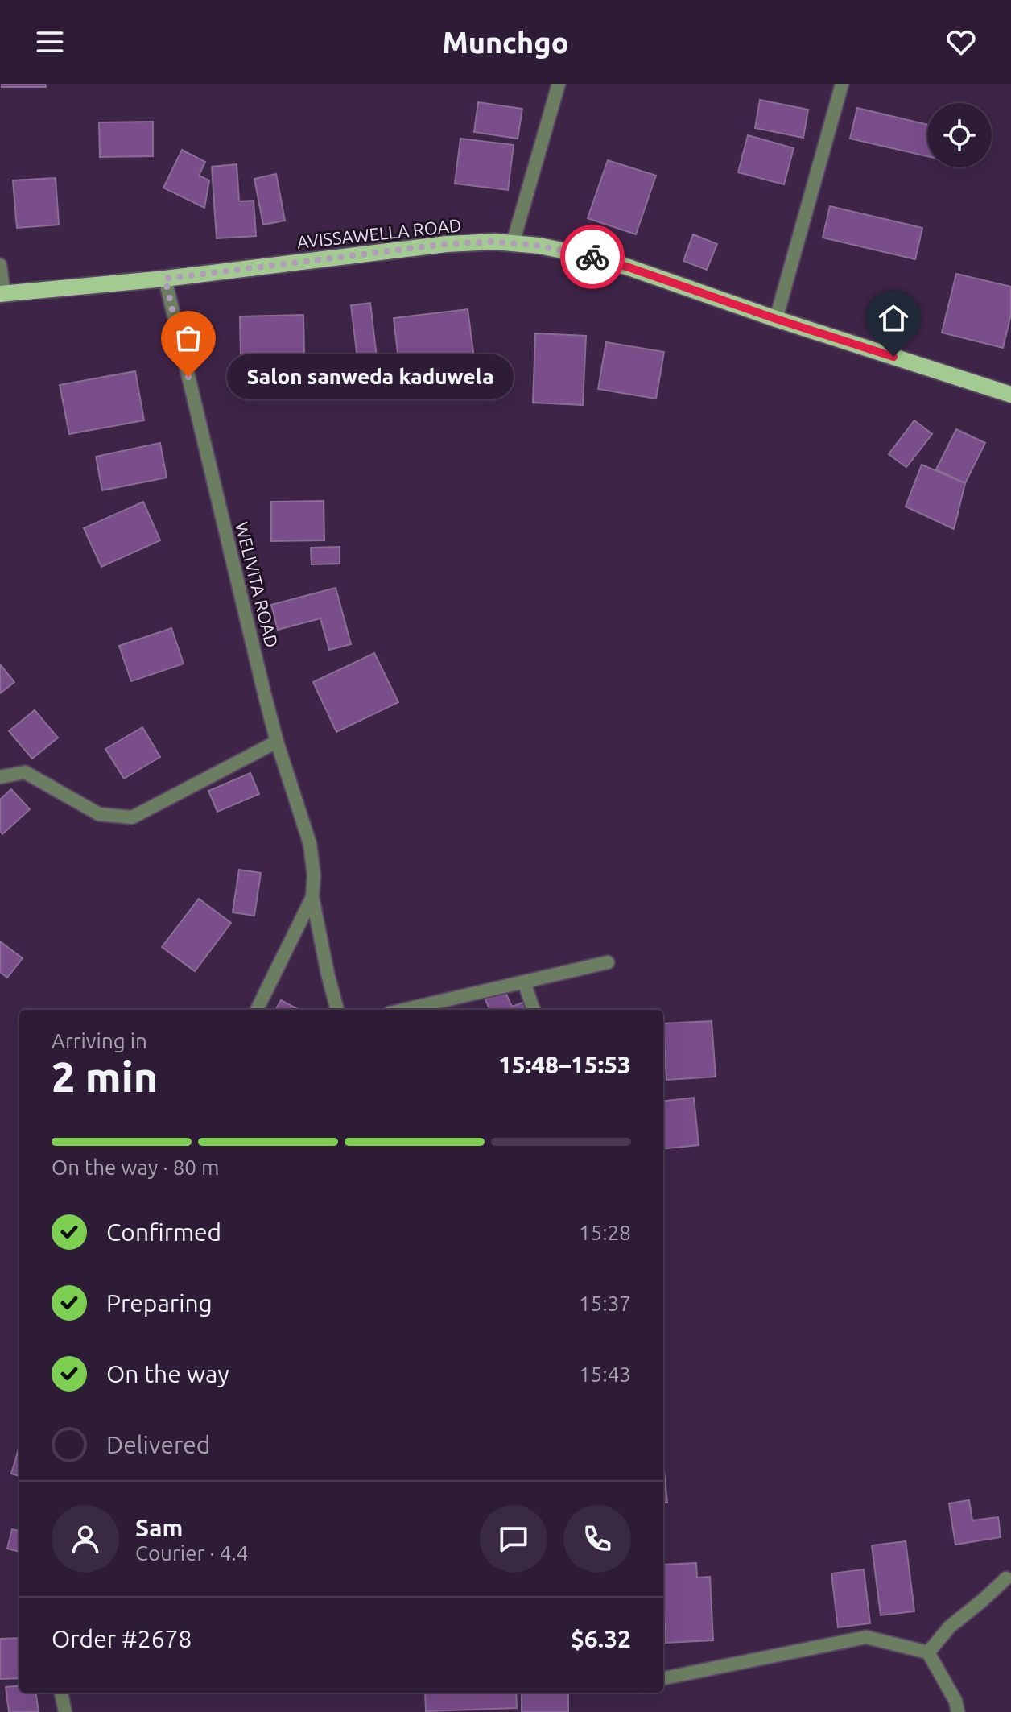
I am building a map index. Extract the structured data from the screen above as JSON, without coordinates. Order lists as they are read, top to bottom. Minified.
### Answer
{"streets":{"main road":["AVISSAWELLA ROAD"],"street":["WELIVITA ROAD"]},"crossings":[["AVISSAWELLA ROAD","WELIVITA ROAD"]],"places":["Salon sanweda kaduwela"],"page":{"header":"Munchgo","bubble":"Salon sanweda kaduwela","heading":["2 min","Arriving in","15:48–15:53"],"panel":["Sam","Courier · 4.4","Order #2678","$6.32"],"bar":"On the way · 80 m","list":[["Confirmed","15:28"],["Preparing","15:37"],["On the way","15:43"],"Delivered"]}}
